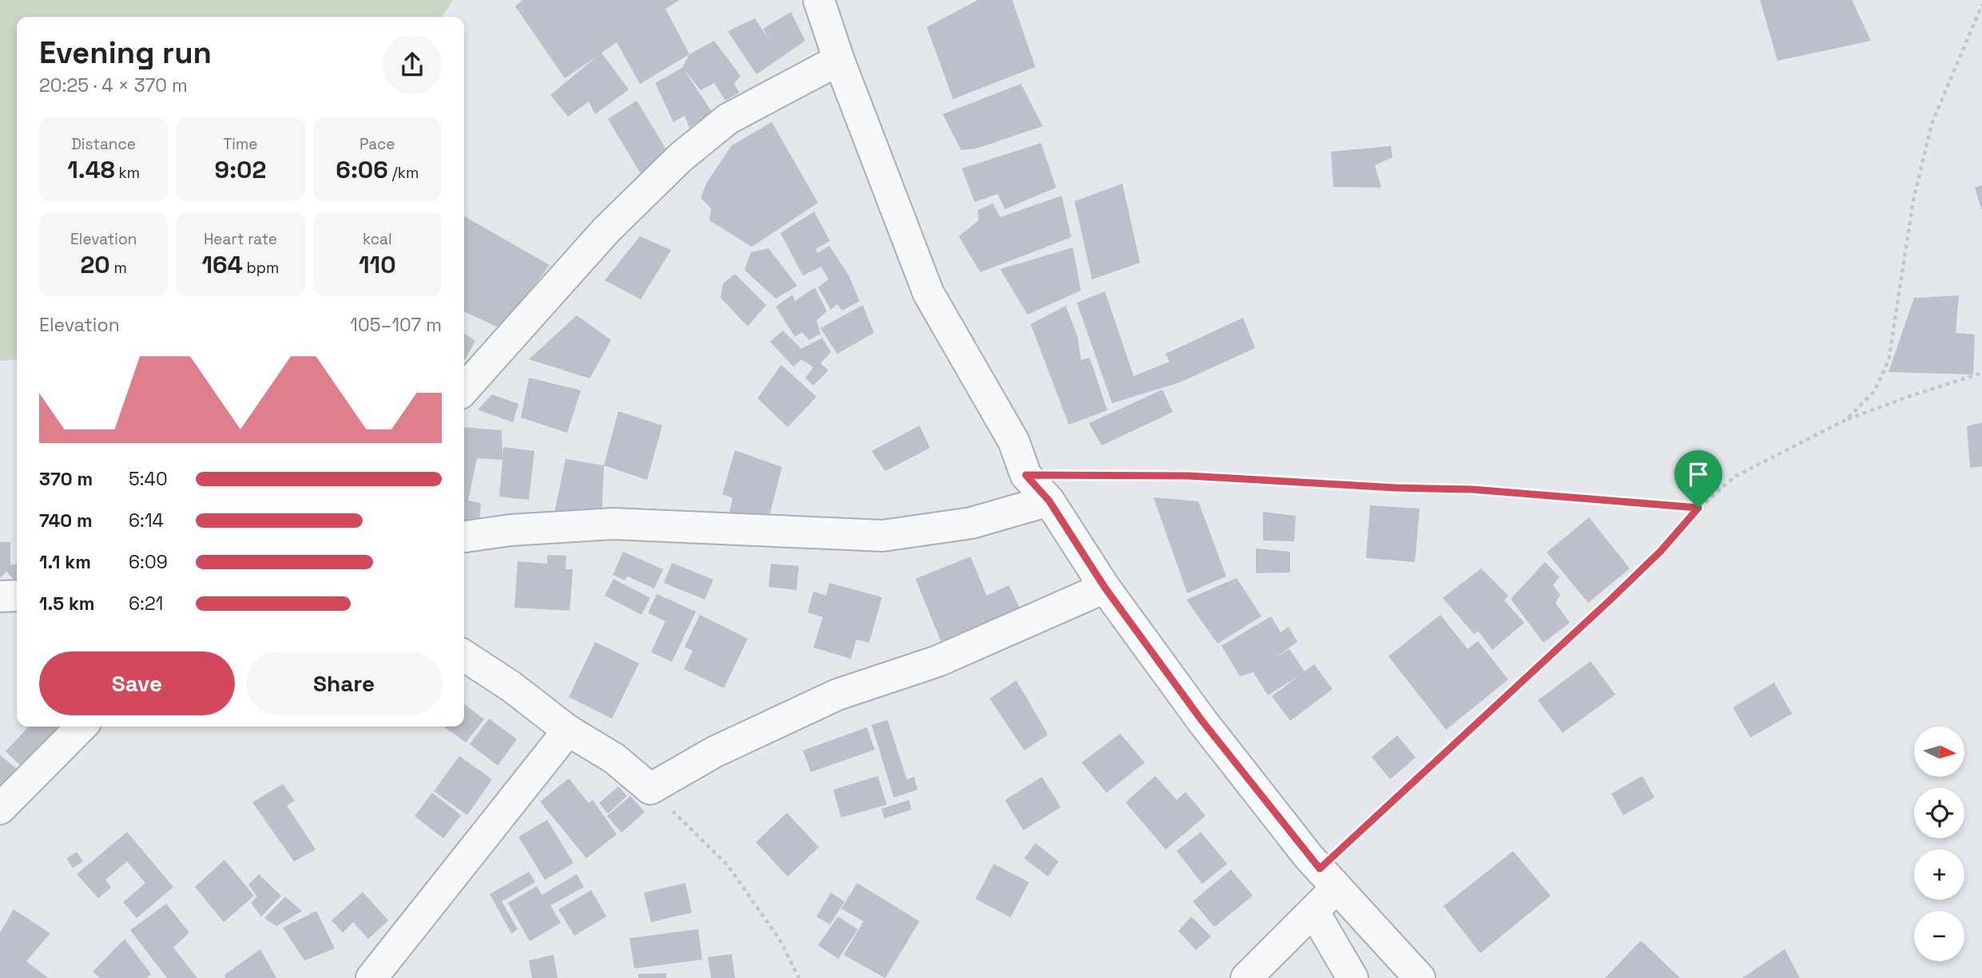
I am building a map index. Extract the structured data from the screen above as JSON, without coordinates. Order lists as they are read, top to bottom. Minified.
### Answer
{"north":"right","page":{"heading":["Evening run","20:25 · 4 × 370 m"],"stats":[["Distance","1.48 km"],["Time","9:02"],["Pace","6:06 /km"],["Elevation","20 m"],["Heart rate","164 bpm"],["kcal","110"]],"chart":["Elevation","105–107 m"],"list":[{"name":"370 m","note":"5:40"},{"name":"740 m","note":"6:14"},{"name":"1.1 km","note":"6:09"},{"name":"1.5 km","note":"6:21"}],"buttons":["Save","Share"],"map_buttons":["+","−"]}}
